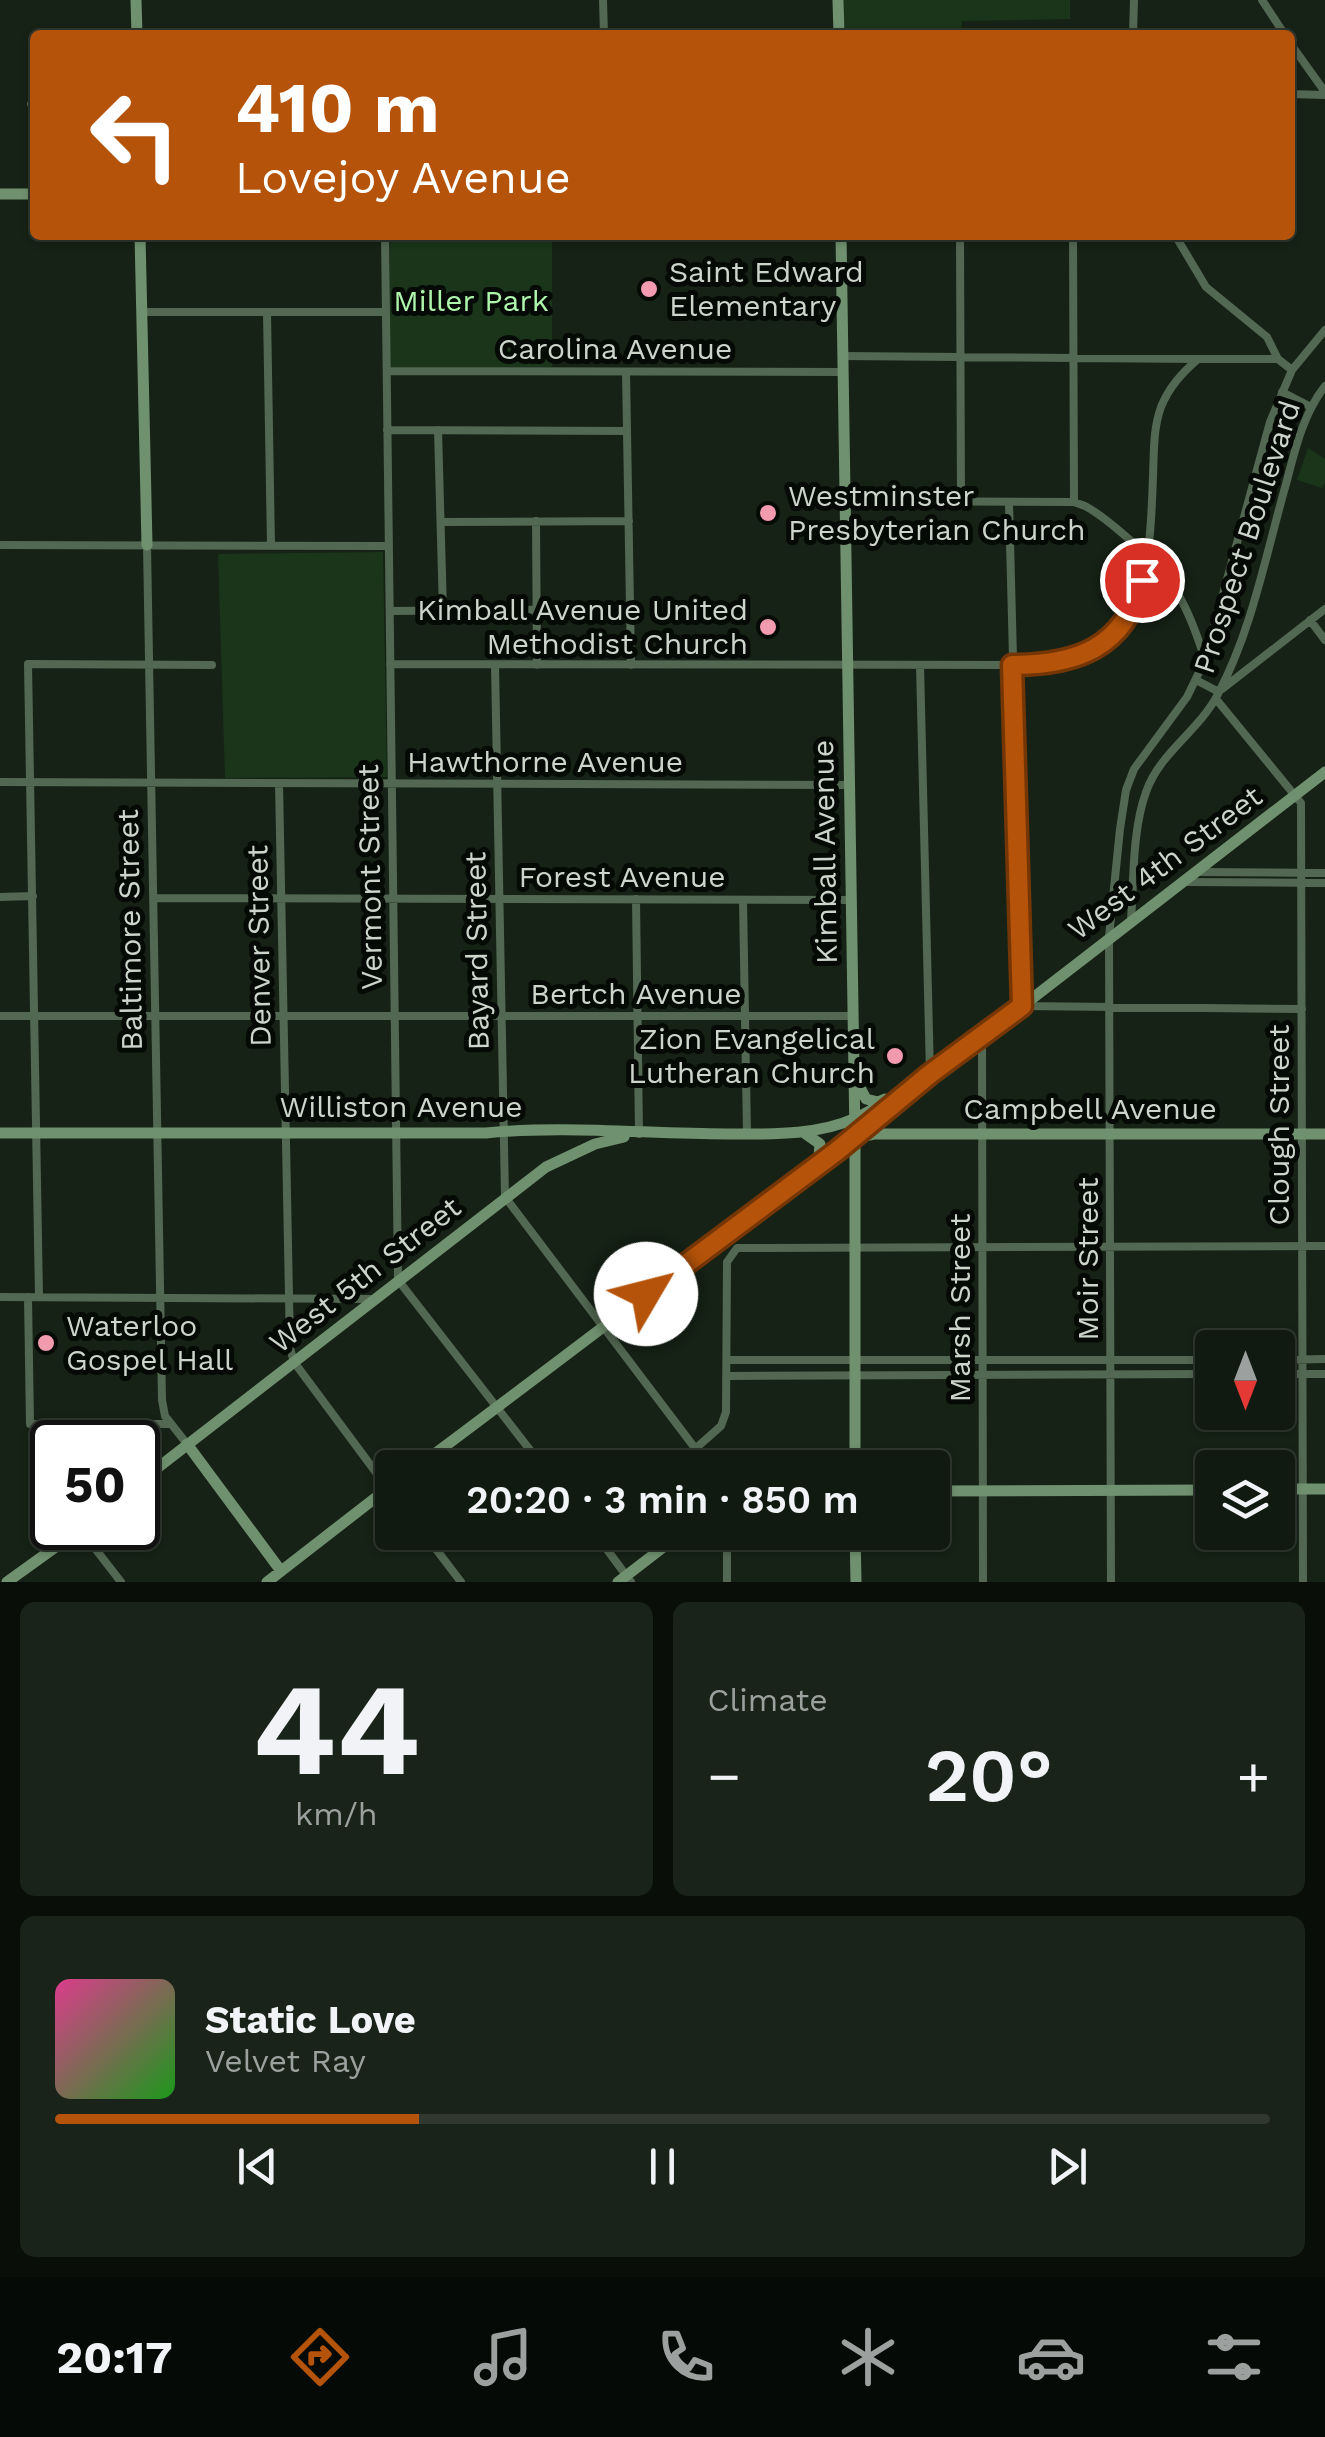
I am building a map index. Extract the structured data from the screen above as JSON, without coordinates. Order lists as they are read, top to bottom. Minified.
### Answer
{"streets":{"main road":["Kimball Avenue","West 4th Street","Baltimore Street","Williston Avenue","Campbell Avenue","West 5th Street"],"street":["Carolina Avenue","Prospect Boulevard","Hawthorne Avenue","Vermont Street","Forest Avenue","Denver Street","Bayard Street","Bertch Avenue","Clough Street","Moir Street","Marsh Street"]},"crossings":[["Carolina Avenue","Kimball Avenue"],["Carolina Avenue","Vermont Street"],["Prospect Boulevard","West 4th Street"],["Prospect Boulevard","Clough Street"],["Prospect Boulevard","Moir Street"],["Hawthorne Avenue","Kimball Avenue"],["Hawthorne Avenue","Vermont Street"],["Hawthorne Avenue","Baltimore Street"],["Hawthorne Avenue","Denver Street"],["Hawthorne Avenue","Bayard Street"],["Kimball Avenue","West 4th Street"],["Kimball Avenue","Forest Avenue"],["Kimball Avenue","Bertch Avenue"],["Kimball Avenue","Williston Avenue"],["Kimball Avenue","Campbell Avenue"],["West 4th Street","Williston Avenue"],["West 4th Street","Campbell Avenue"],["West 4th Street","Clough Street"],["West 4th Street","Moir Street"],["West 4th Street","Marsh Street"],["Vermont Street","Forest Avenue"],["Vermont Street","Bertch Avenue"],["Vermont Street","Williston Avenue"],["Vermont Street","West 5th Street"],["Forest Avenue","Baltimore Street"],["Forest Avenue","Denver Street"],["Forest Avenue","Bayard Street"],["Baltimore Street","Bertch Avenue"],["Baltimore Street","Williston Avenue"],["Baltimore Street","West 5th Street"],["Denver Street","Bertch Avenue"],["Denver Street","Williston Avenue"],["Denver Street","West 5th Street"],["Bayard Street","Bertch Avenue"],["Bayard Street","Williston Avenue"],["Bayard Street","West 5th Street"],["Williston Avenue","West 5th Street"],["Campbell Avenue","Clough Street"],["Campbell Avenue","Moir Street"],["Campbell Avenue","Marsh Street"]],"parks":["Miller Park"],"places":["Saint Edward Elementary","Westminster Presbyterian Church","Kimball Avenue United Methodist Church","Zion Evangelical Lutheran Church","Waterloo Gospel Hall"],"north":"bottom","page":{"turn":["410 m","Lovejoy Avenue"],"limit":"50","trip":"20:20 · 3 min · 850 m","tile":[["44","km/h"],"Climate"],"heat":["−","20°","+"],"song":["Static Love","Velvet Ray"],"tabs":"20:17"}}
